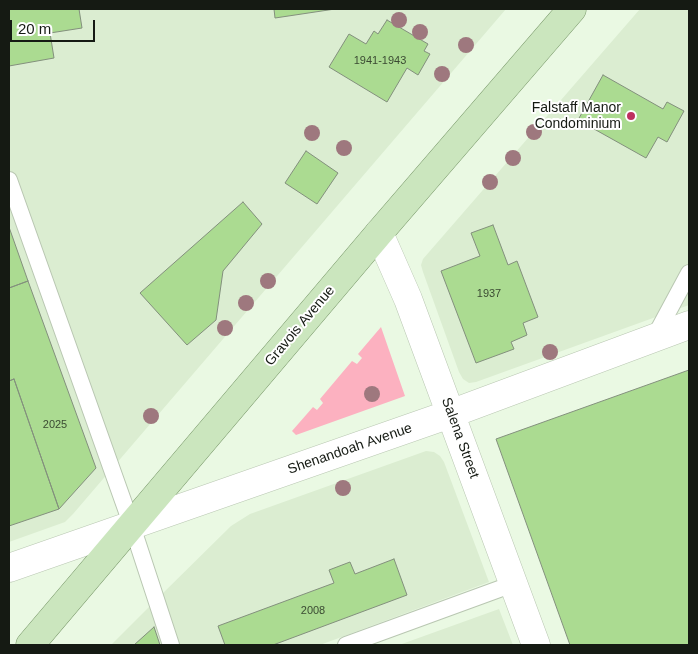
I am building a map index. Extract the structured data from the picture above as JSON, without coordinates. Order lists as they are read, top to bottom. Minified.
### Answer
{"streets":{"main road":["Gravois Avenue"],"street":["Salena Street","Shenandoah Avenue"]},"crossings":[["Gravois Avenue","Salena Street"],["Gravois Avenue","Shenandoah Avenue"],["Salena Street","Shenandoah Avenue"]],"places":["Falstaff Manor Condominium"],"house_numbers":["1941-1943","1937","2025","2008"],"scale_bar":"20 m"}
